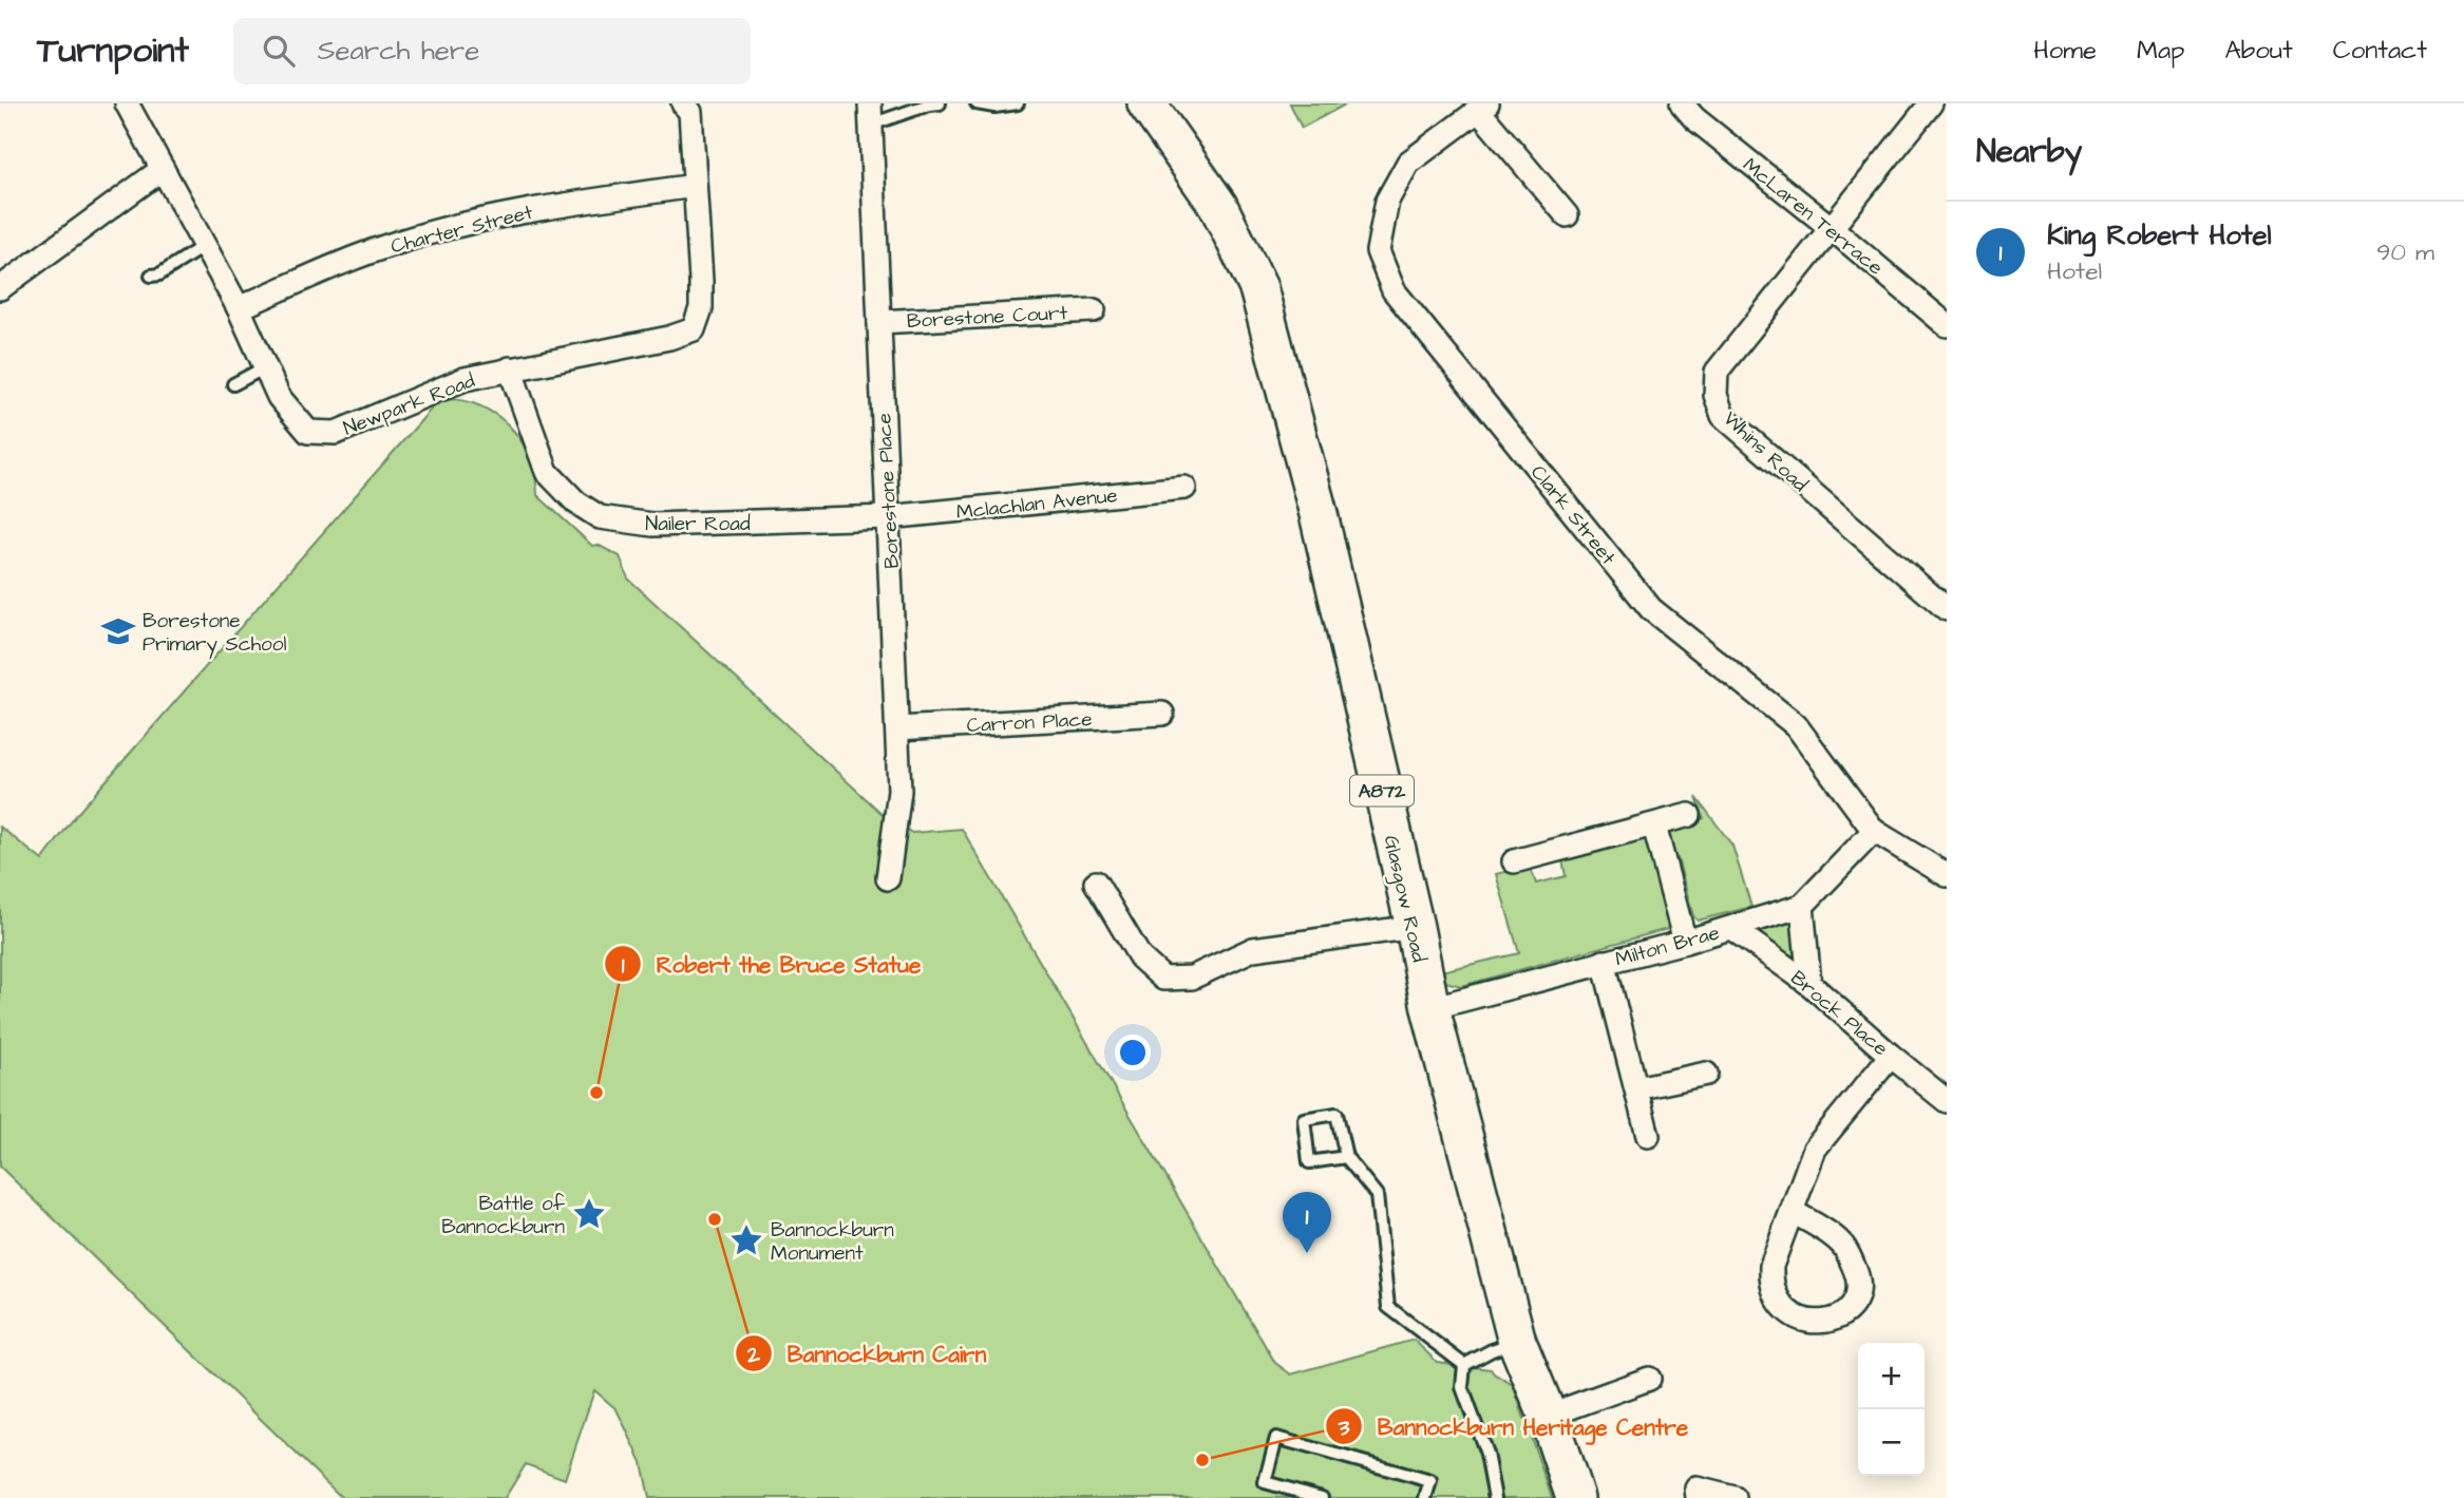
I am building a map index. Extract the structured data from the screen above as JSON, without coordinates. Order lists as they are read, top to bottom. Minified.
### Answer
{"streets":{"main road":["A872","Glasgow Road"],"street":["McLaren Terrace","Charter Street","Borestone Court","Newpark Road","Whins Road","Borestone Place","Mclachlan Avenue","Clark Street","Nailer Road","Carron Place","Milton Brae","Brock Place"]},"crossings":[["McLaren Terrace","Whins Road"],["Charter Street","Newpark Road"],["Borestone Court","Borestone Place"],["Newpark Road","Nailer Road"],["Borestone Place","Mclachlan Avenue"],["Borestone Place","Nailer Road"],["Borestone Place","Carron Place"],["Mclachlan Avenue","Nailer Road"],["Clark Street","Milton Brae"],["Glasgow Road","Milton Brae"],["Milton Brae","Brock Place"]],"places":{"school or university":["Borestone Primary School"],"other":["Robert the Bruce Statue","Bannockburn Cairn","Bannockburn Heritage Centre"],"place":["Battle of Bannockburn","Bannockburn Monument"]},"page":{"header":"Turnpoint","search":"Search here","nav":["Home","Map","About","Contact"],"heading":"Nearby","list":[{"mark":"1","name":"King Robert Hotel","note":"Hotel","value":"90 m"}],"pins":"1","map_buttons":["+","−"]}}
